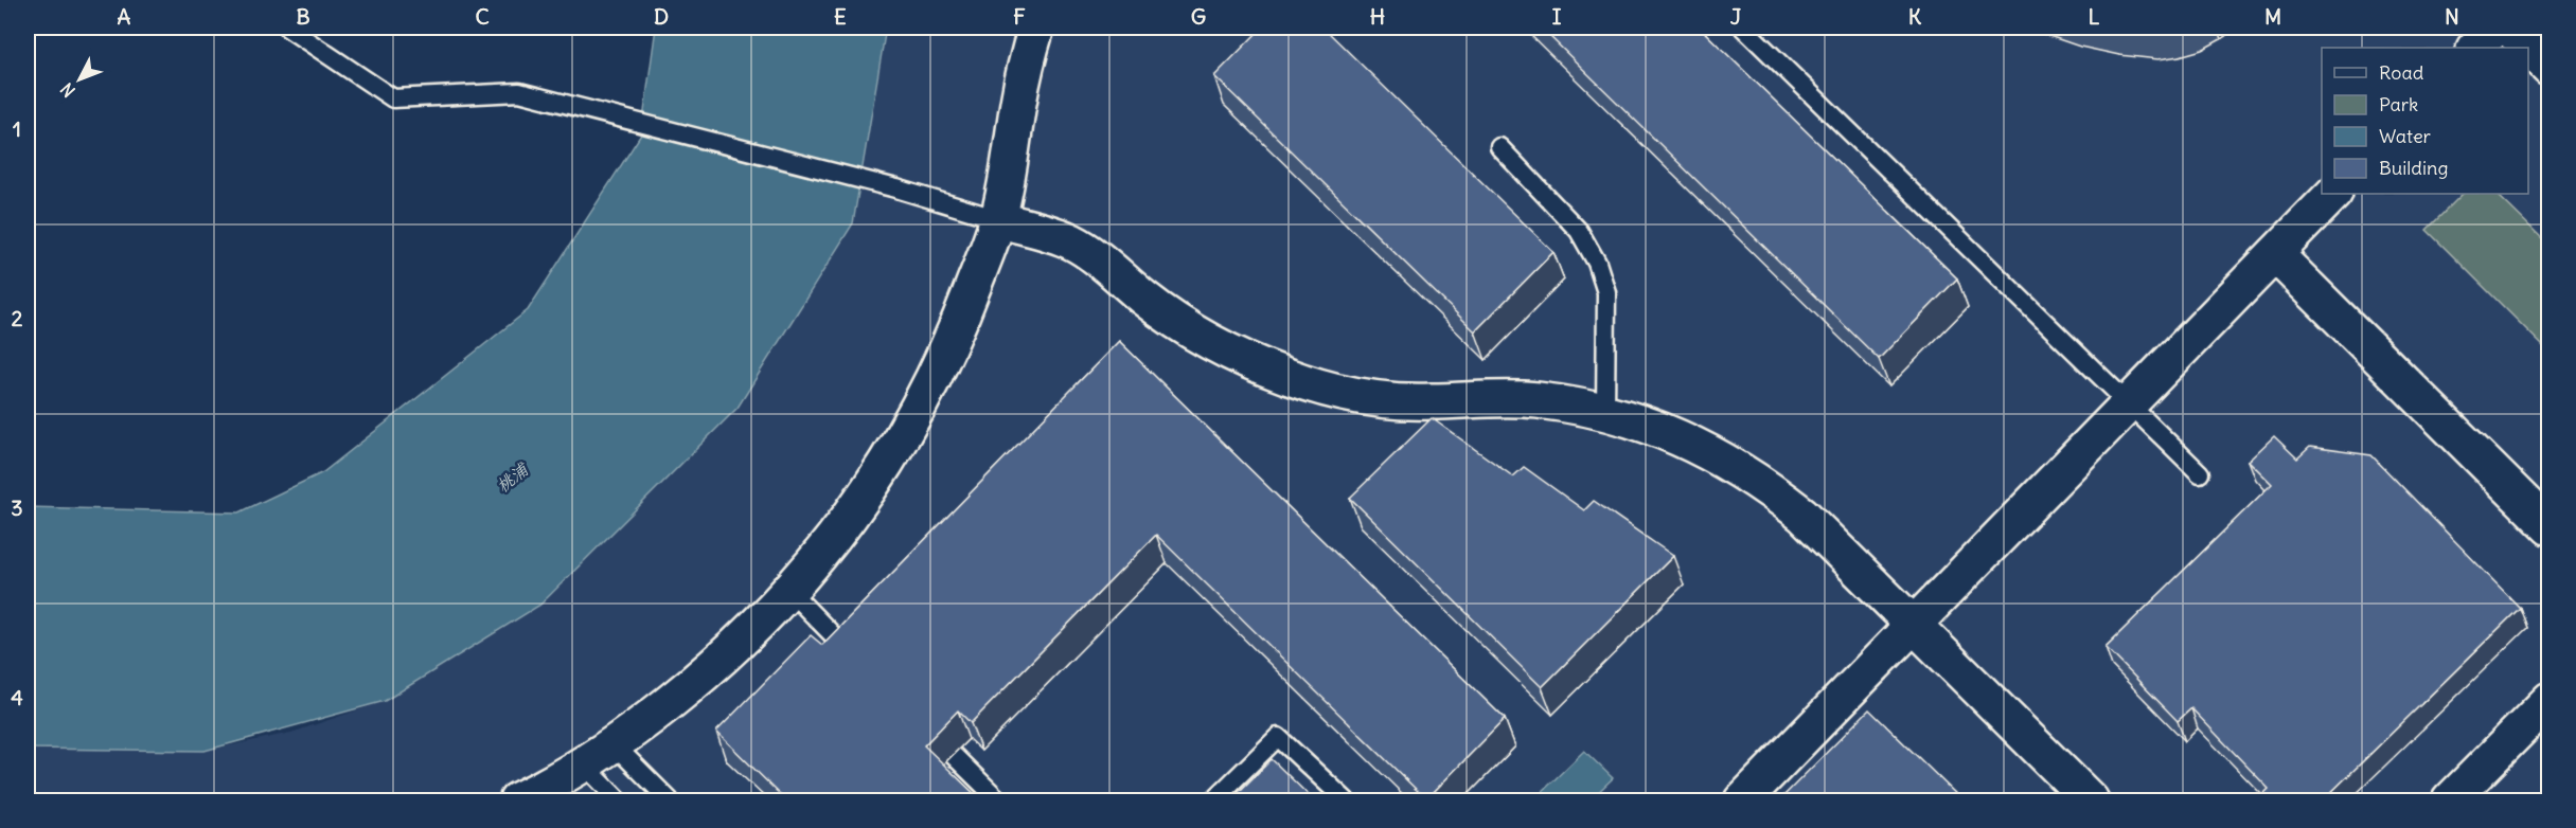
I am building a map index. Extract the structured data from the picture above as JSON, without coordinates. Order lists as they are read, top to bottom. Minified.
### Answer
{"water":["桃浦"],"legend":["Road","Park","Water","Building"],"north":"bottom left","grid":{"columns":["A","B","C","D","E","F","G","H","I","J","K","L","M","N"],"rows":["1","2","3","4"]}}
